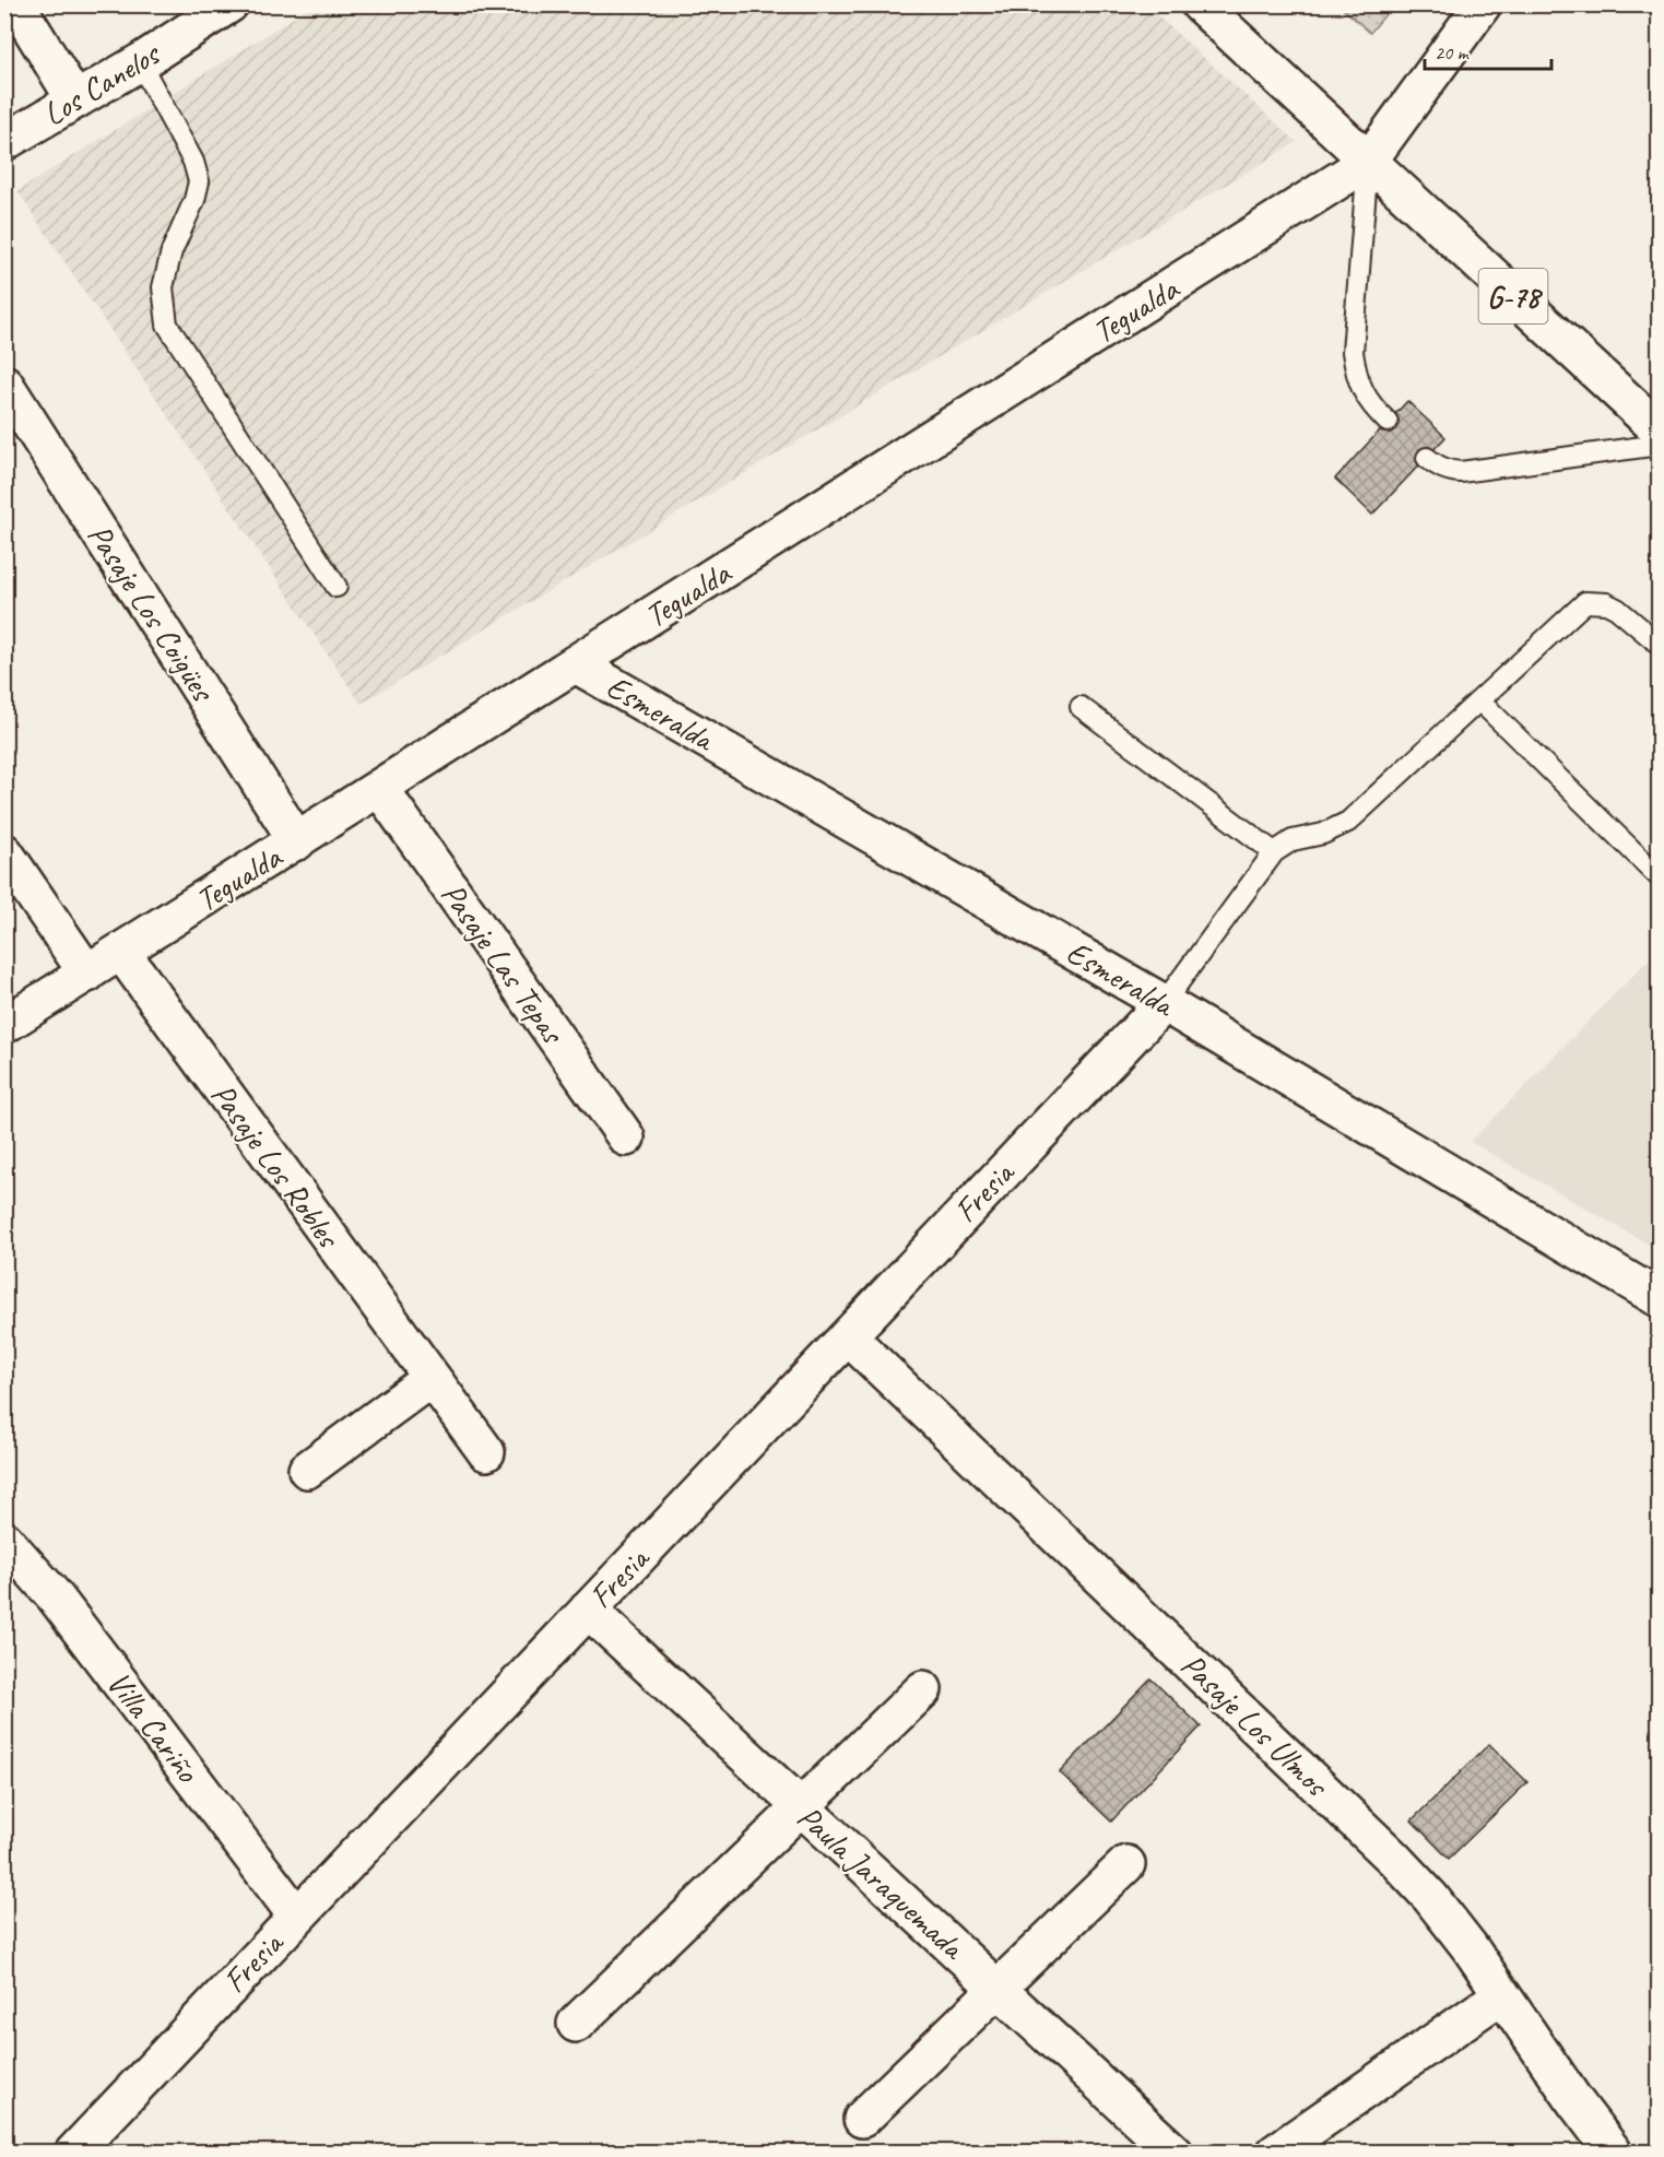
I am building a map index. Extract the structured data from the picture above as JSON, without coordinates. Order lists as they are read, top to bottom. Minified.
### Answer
{"streets":{"street":["Los Canelos","G-78","Tegualda","Pasaje Los Coigües","Esmeralda","Pasaje Las Tepas","Pasaje Los Robles","Fresia","Pasaje Los Ulmos","Villa Cariño","Paula Jaraquemada"]},"crossings":[["G-78","Tegualda"],["Tegualda","Pasaje Los Coigües"],["Tegualda","Esmeralda"],["Tegualda","Pasaje Las Tepas"],["Tegualda","Pasaje Los Robles"],["Esmeralda","Fresia"],["Fresia","Pasaje Los Ulmos"],["Fresia","Villa Cariño"],["Fresia","Paula Jaraquemada"]],"scale_bar":"20 m"}
